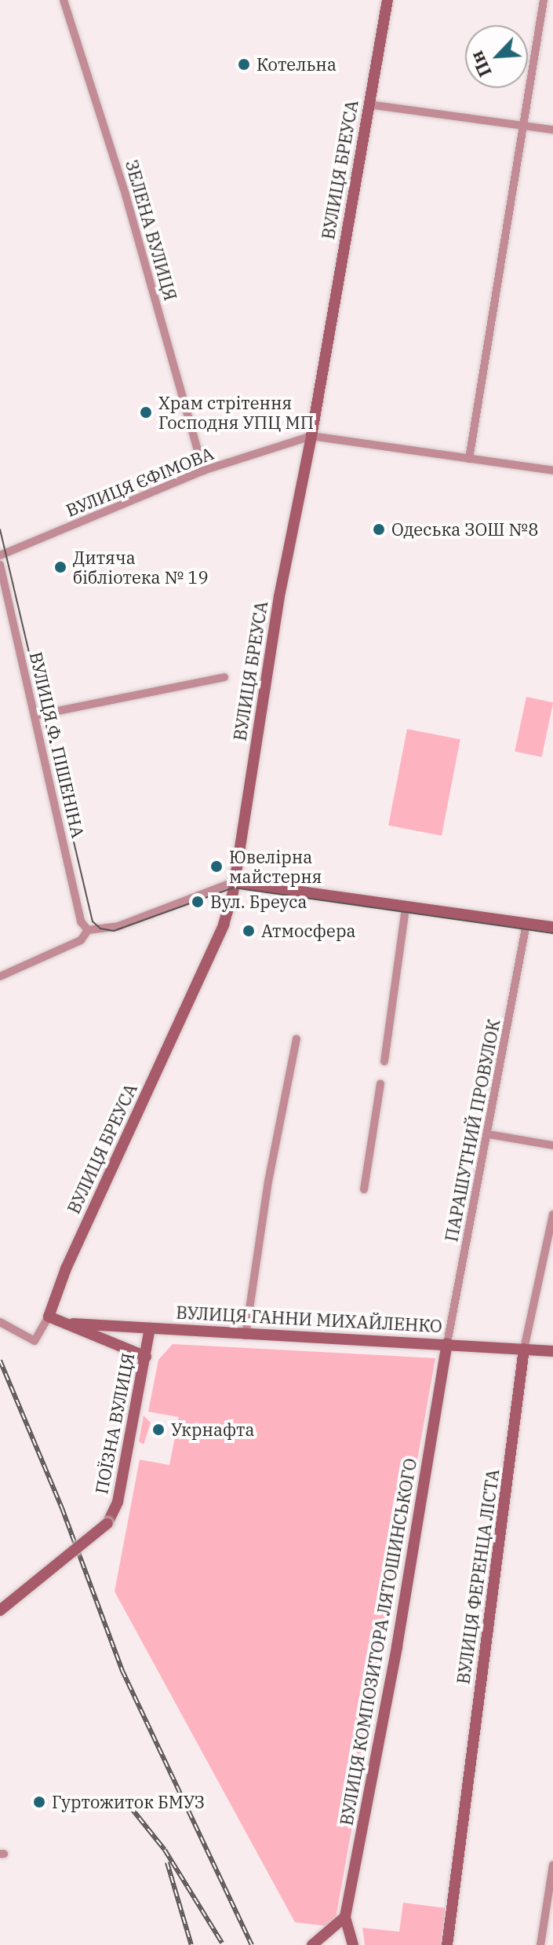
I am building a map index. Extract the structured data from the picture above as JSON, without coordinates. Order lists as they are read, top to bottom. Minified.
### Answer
{"streets":{"street":["ВУЛИЦЯ БРЕУСА","ЗЕЛЕНА ВУЛИЦЯ","ВУЛИЦЯ ЄФІМОВА","ВУЛИЦЯ Ф. ПІШЕНІНА","ПАРАШУТНИЙ ПРОВУЛОК","ВУЛИЦЯ ГАННИ МИХАЙЛЕНКО","ПОЇЗНА ВУЛИЦЯ","ВУЛИЦЯ ФЕРЕНЦА ЛІСТА","ВУЛИЦЯ КОМПОЗИТОРА ЛЯТОШИНСЬКОГО"]},"crossings":[["ВУЛИЦЯ БРЕУСА","ВУЛИЦЯ ЄФІМОВА"],["ВУЛИЦЯ БРЕУСА","ВУЛИЦЯ ГАННИ МИХАЙЛЕНКО"],["ЗЕЛЕНА ВУЛИЦЯ","ВУЛИЦЯ ЄФІМОВА"],["ПАРАШУТНИЙ ПРОВУЛОК","ВУЛИЦЯ ГАННИ МИХАЙЛЕНКО"],["ПАРАШУТНИЙ ПРОВУЛОК","ВУЛИЦЯ КОМПОЗИТОРА ЛЯТОШИНСЬКОГО"],["ВУЛИЦЯ ГАННИ МИХАЙЛЕНКО","ПОЇЗНА ВУЛИЦЯ"],["ВУЛИЦЯ ГАННИ МИХАЙЛЕНКО","ВУЛИЦЯ ФЕРЕНЦА ЛІСТА"],["ВУЛИЦЯ ГАННИ МИХАЙЛЕНКО","ВУЛИЦЯ КОМПОЗИТОРА ЛЯТОШИНСЬКОГО"]],"places":["Котельна","Храм стрітення Господня УПЦ МП","Одеська ЗОШ №8","Дитяча бібліотека № 19","Ювелірна майстерня","Вул. Бреуса","Атмосфера","Укрнафта","Гуртожиток БМУЗ"],"north":"bottom left"}
